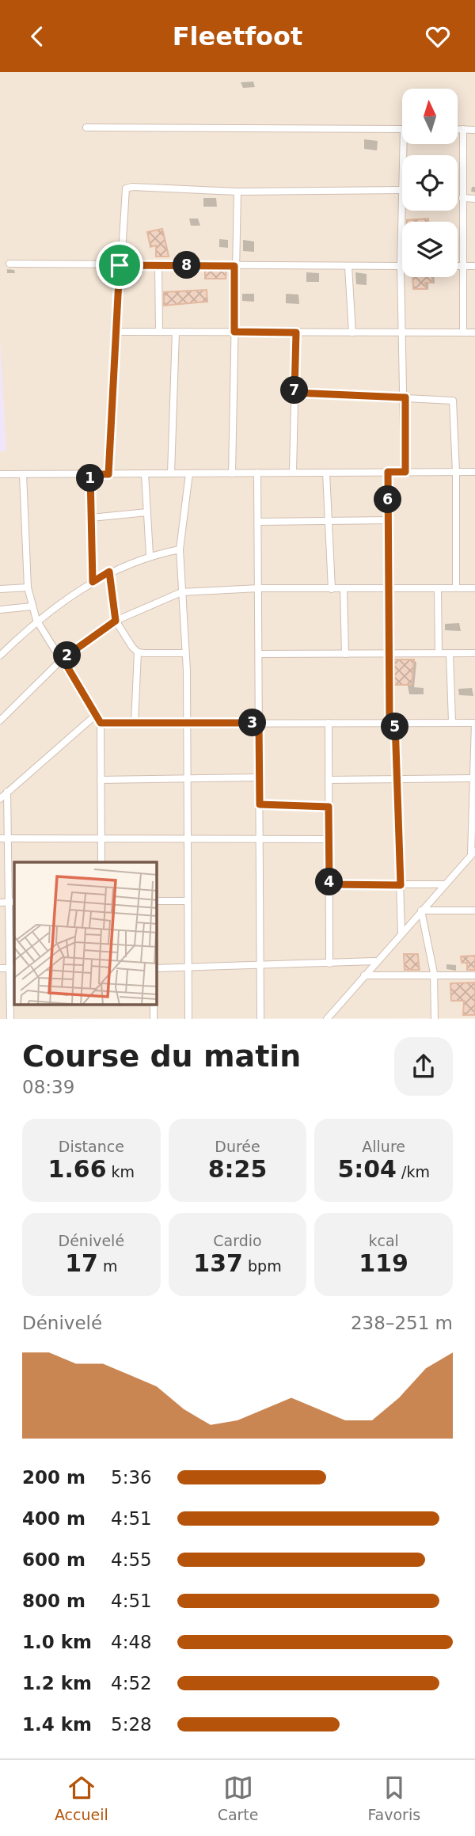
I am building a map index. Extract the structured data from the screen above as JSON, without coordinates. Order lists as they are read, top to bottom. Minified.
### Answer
{"north":"top","page":{"header":"Fleetfoot","pins":["8","7","1","6","2","3","5","4"],"heading":["Course du matin","08:39"],"stats":[["Distance","1.66 km"],["Durée","8:25"],["Allure","5:04 /km"],["Dénivelé","17 m"],["Cardio","137 bpm"],["kcal","119"]],"chart":["Dénivelé","238–251 m"],"list":[{"name":"200 m","note":"5:36"},{"name":"400 m","note":"4:51"},{"name":"600 m","note":"4:55"},{"name":"800 m","note":"4:51"},{"name":"1.0 km","note":"4:48"},{"name":"1.2 km","note":"4:52"},{"name":"1.4 km","note":"5:28"}],"tabs":["Accueil","Carte","Favoris"]}}
